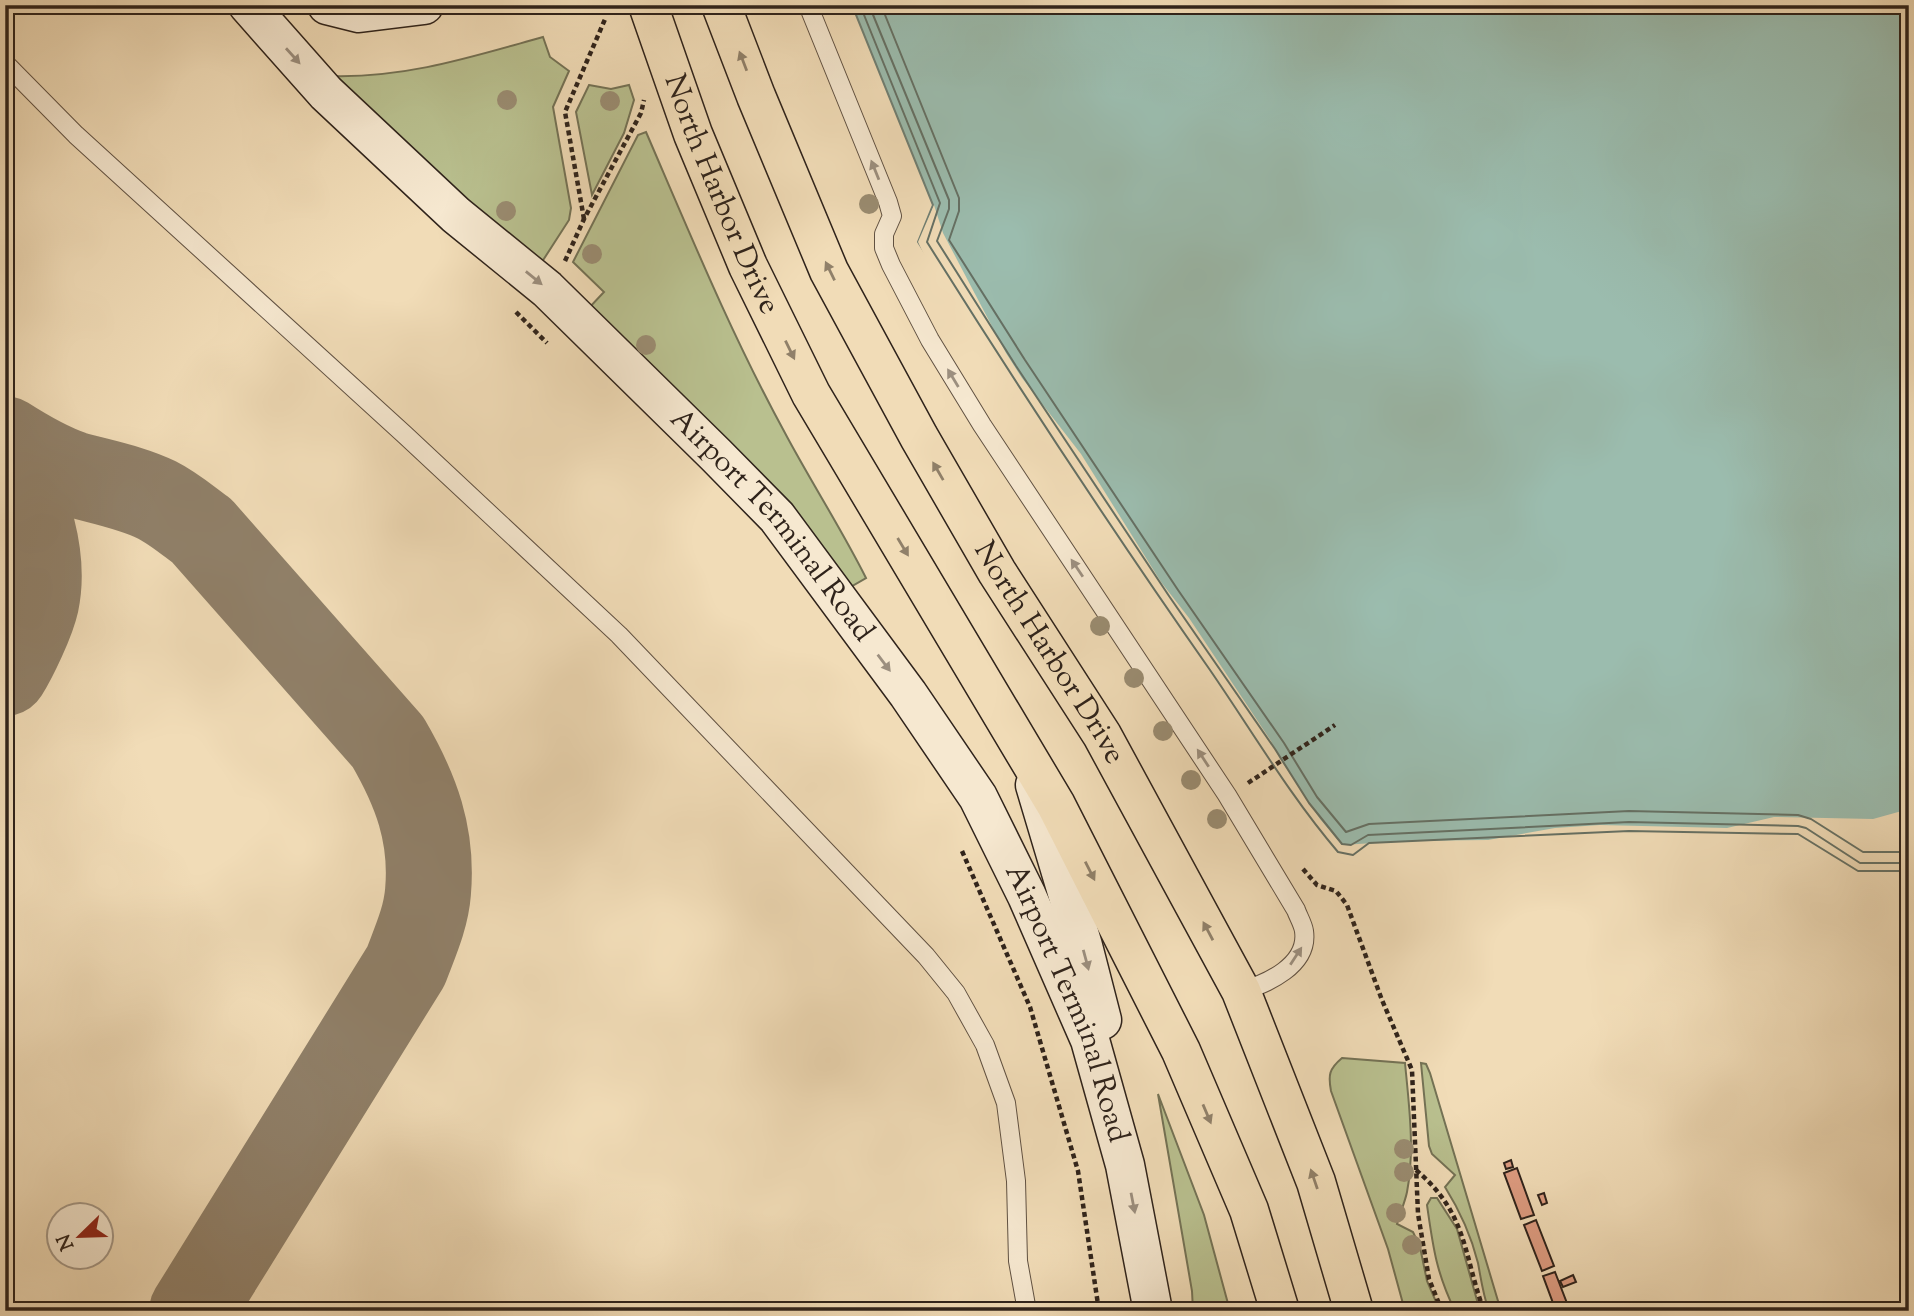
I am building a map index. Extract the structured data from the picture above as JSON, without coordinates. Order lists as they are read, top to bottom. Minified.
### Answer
{"streets":{"main road":["North Harbor Drive","Airport Terminal Road"]},"crossings":[["North Harbor Drive","Airport Terminal Road"]],"one_way":["Airport Terminal Road"],"north":"bottom left"}
